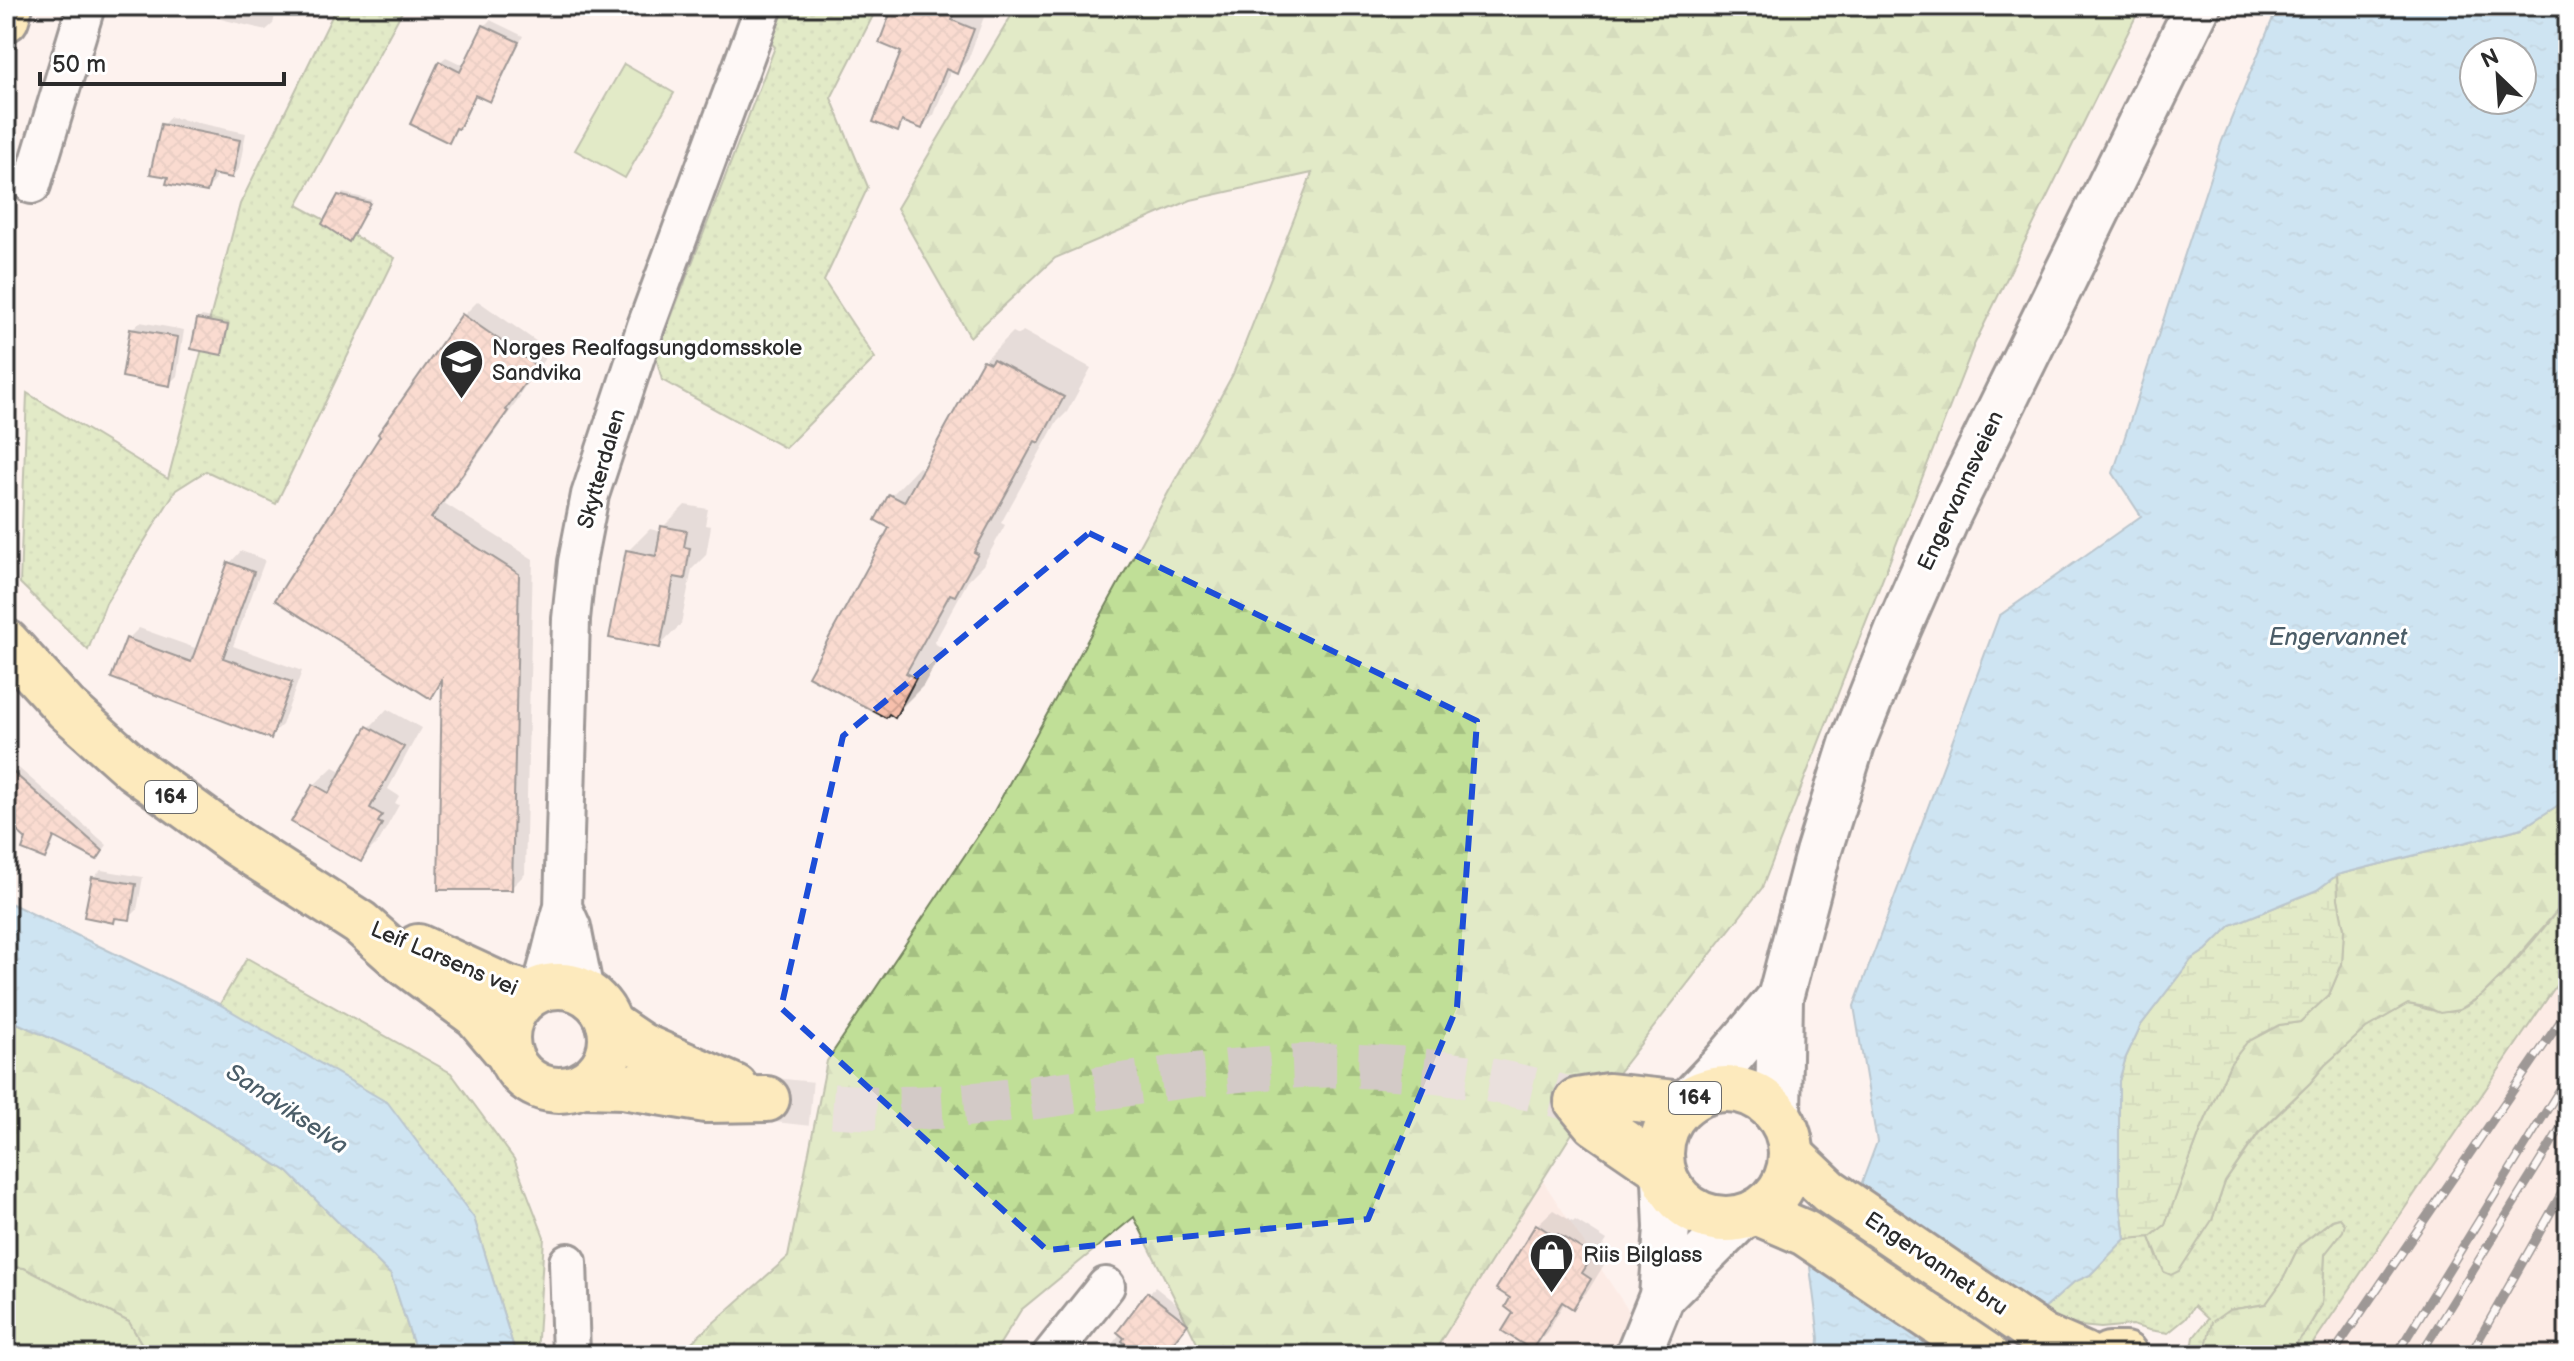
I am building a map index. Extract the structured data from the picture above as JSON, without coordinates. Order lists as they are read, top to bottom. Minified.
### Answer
{"streets":{"main road":["Engervannsveien","164","Leif Larsens vei","Engervannet bru"],"street":["Skytterdalen"]},"crossings":[["Skytterdalen","164"],["Skytterdalen","Leif Larsens vei"],["Engervannsveien","164"],["Engervannsveien","Engervannet bru"],["164","Leif Larsens vei"],["164","Engervannet bru"]],"water":["Engervannet","Sandvikselva"],"places":{"school or university":["Norges Realfagsungdomsskole Sandvika"],"shop":["Riis Bilglass"]},"scale_bar":"50 m","north":"top left"}
